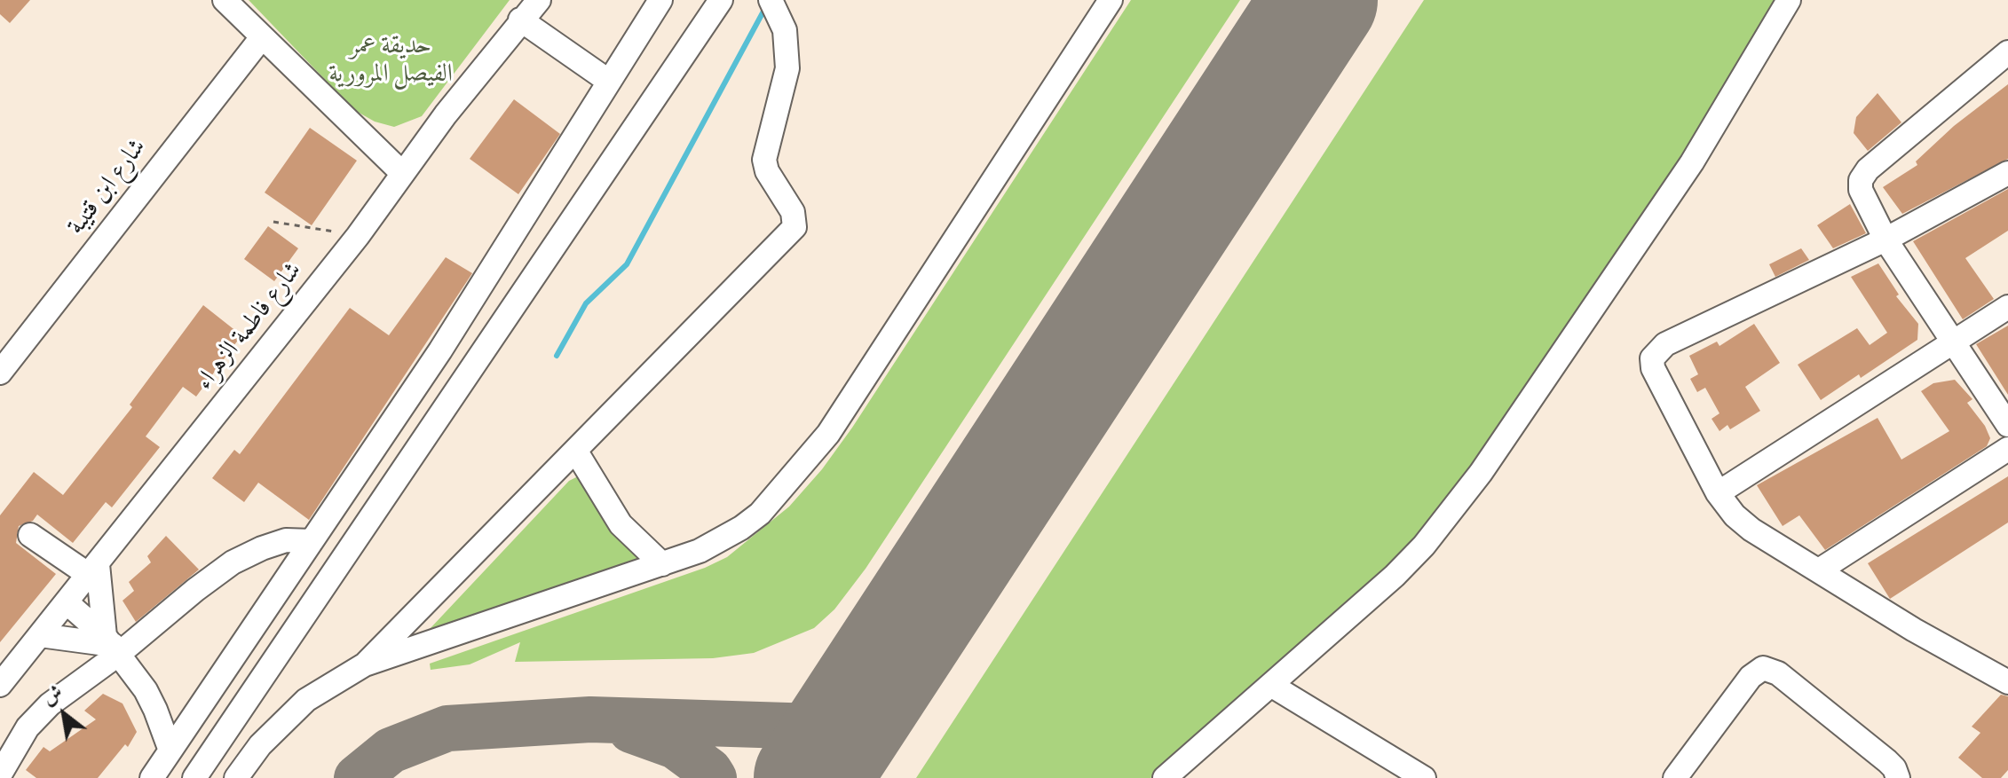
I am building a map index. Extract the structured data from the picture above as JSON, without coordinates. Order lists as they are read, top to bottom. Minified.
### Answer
{"streets":{"street":["شارع ابن قتيبة","شارع فاطمة الزهراء"]},"parks":["حديقة عمر الفيصل المرورية"],"north":"top left"}
